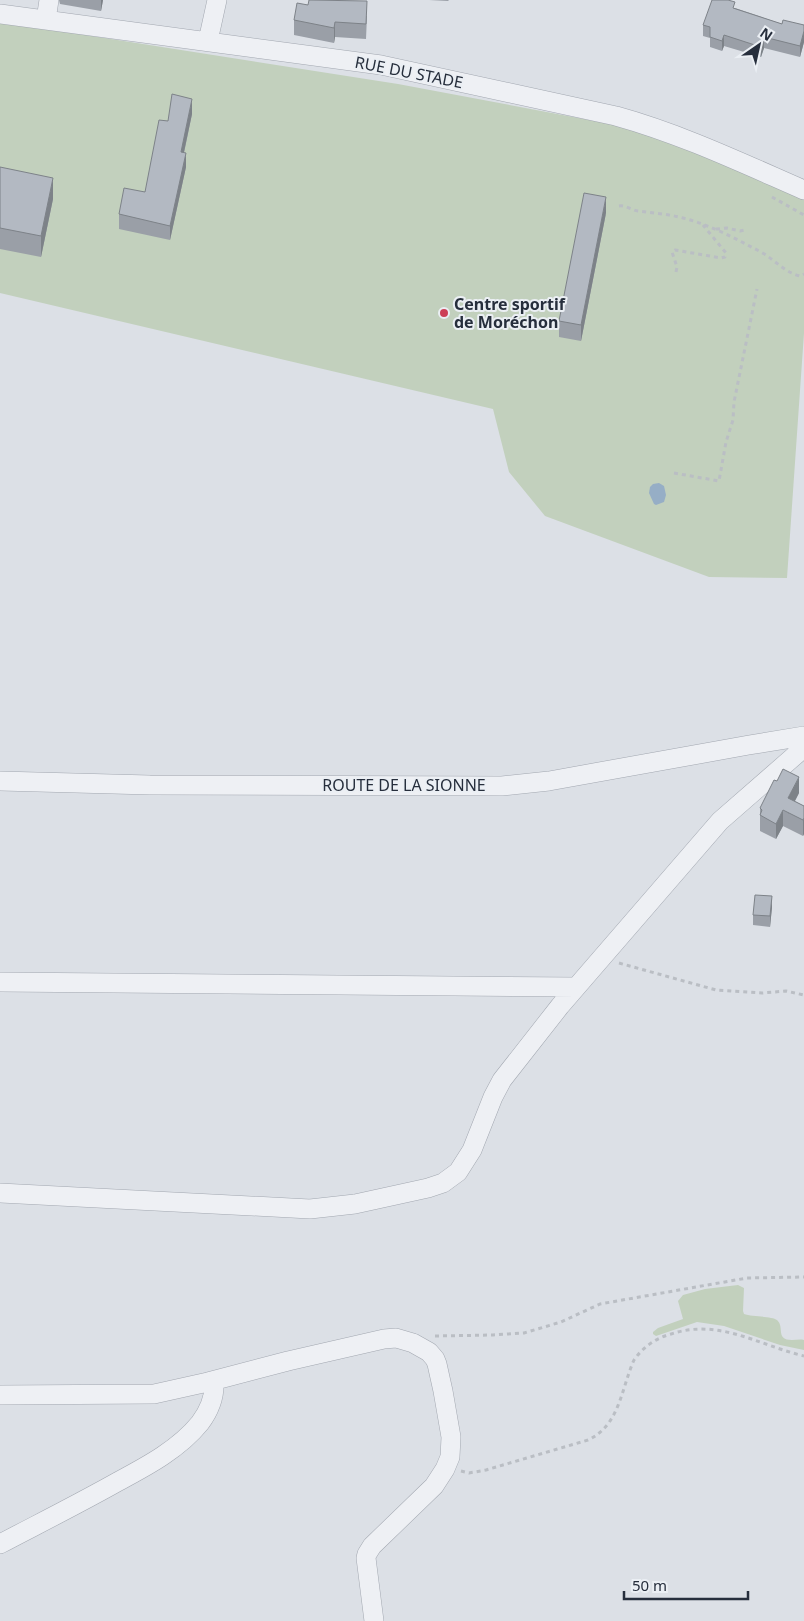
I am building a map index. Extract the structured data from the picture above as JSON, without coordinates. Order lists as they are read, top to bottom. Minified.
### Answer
{"streets":{"street":["RUE DU STADE","ROUTE DE LA SIONNE"]},"places":["Centre sportif de Moréchon"],"scale_bar":"50 m","north":"top right"}
